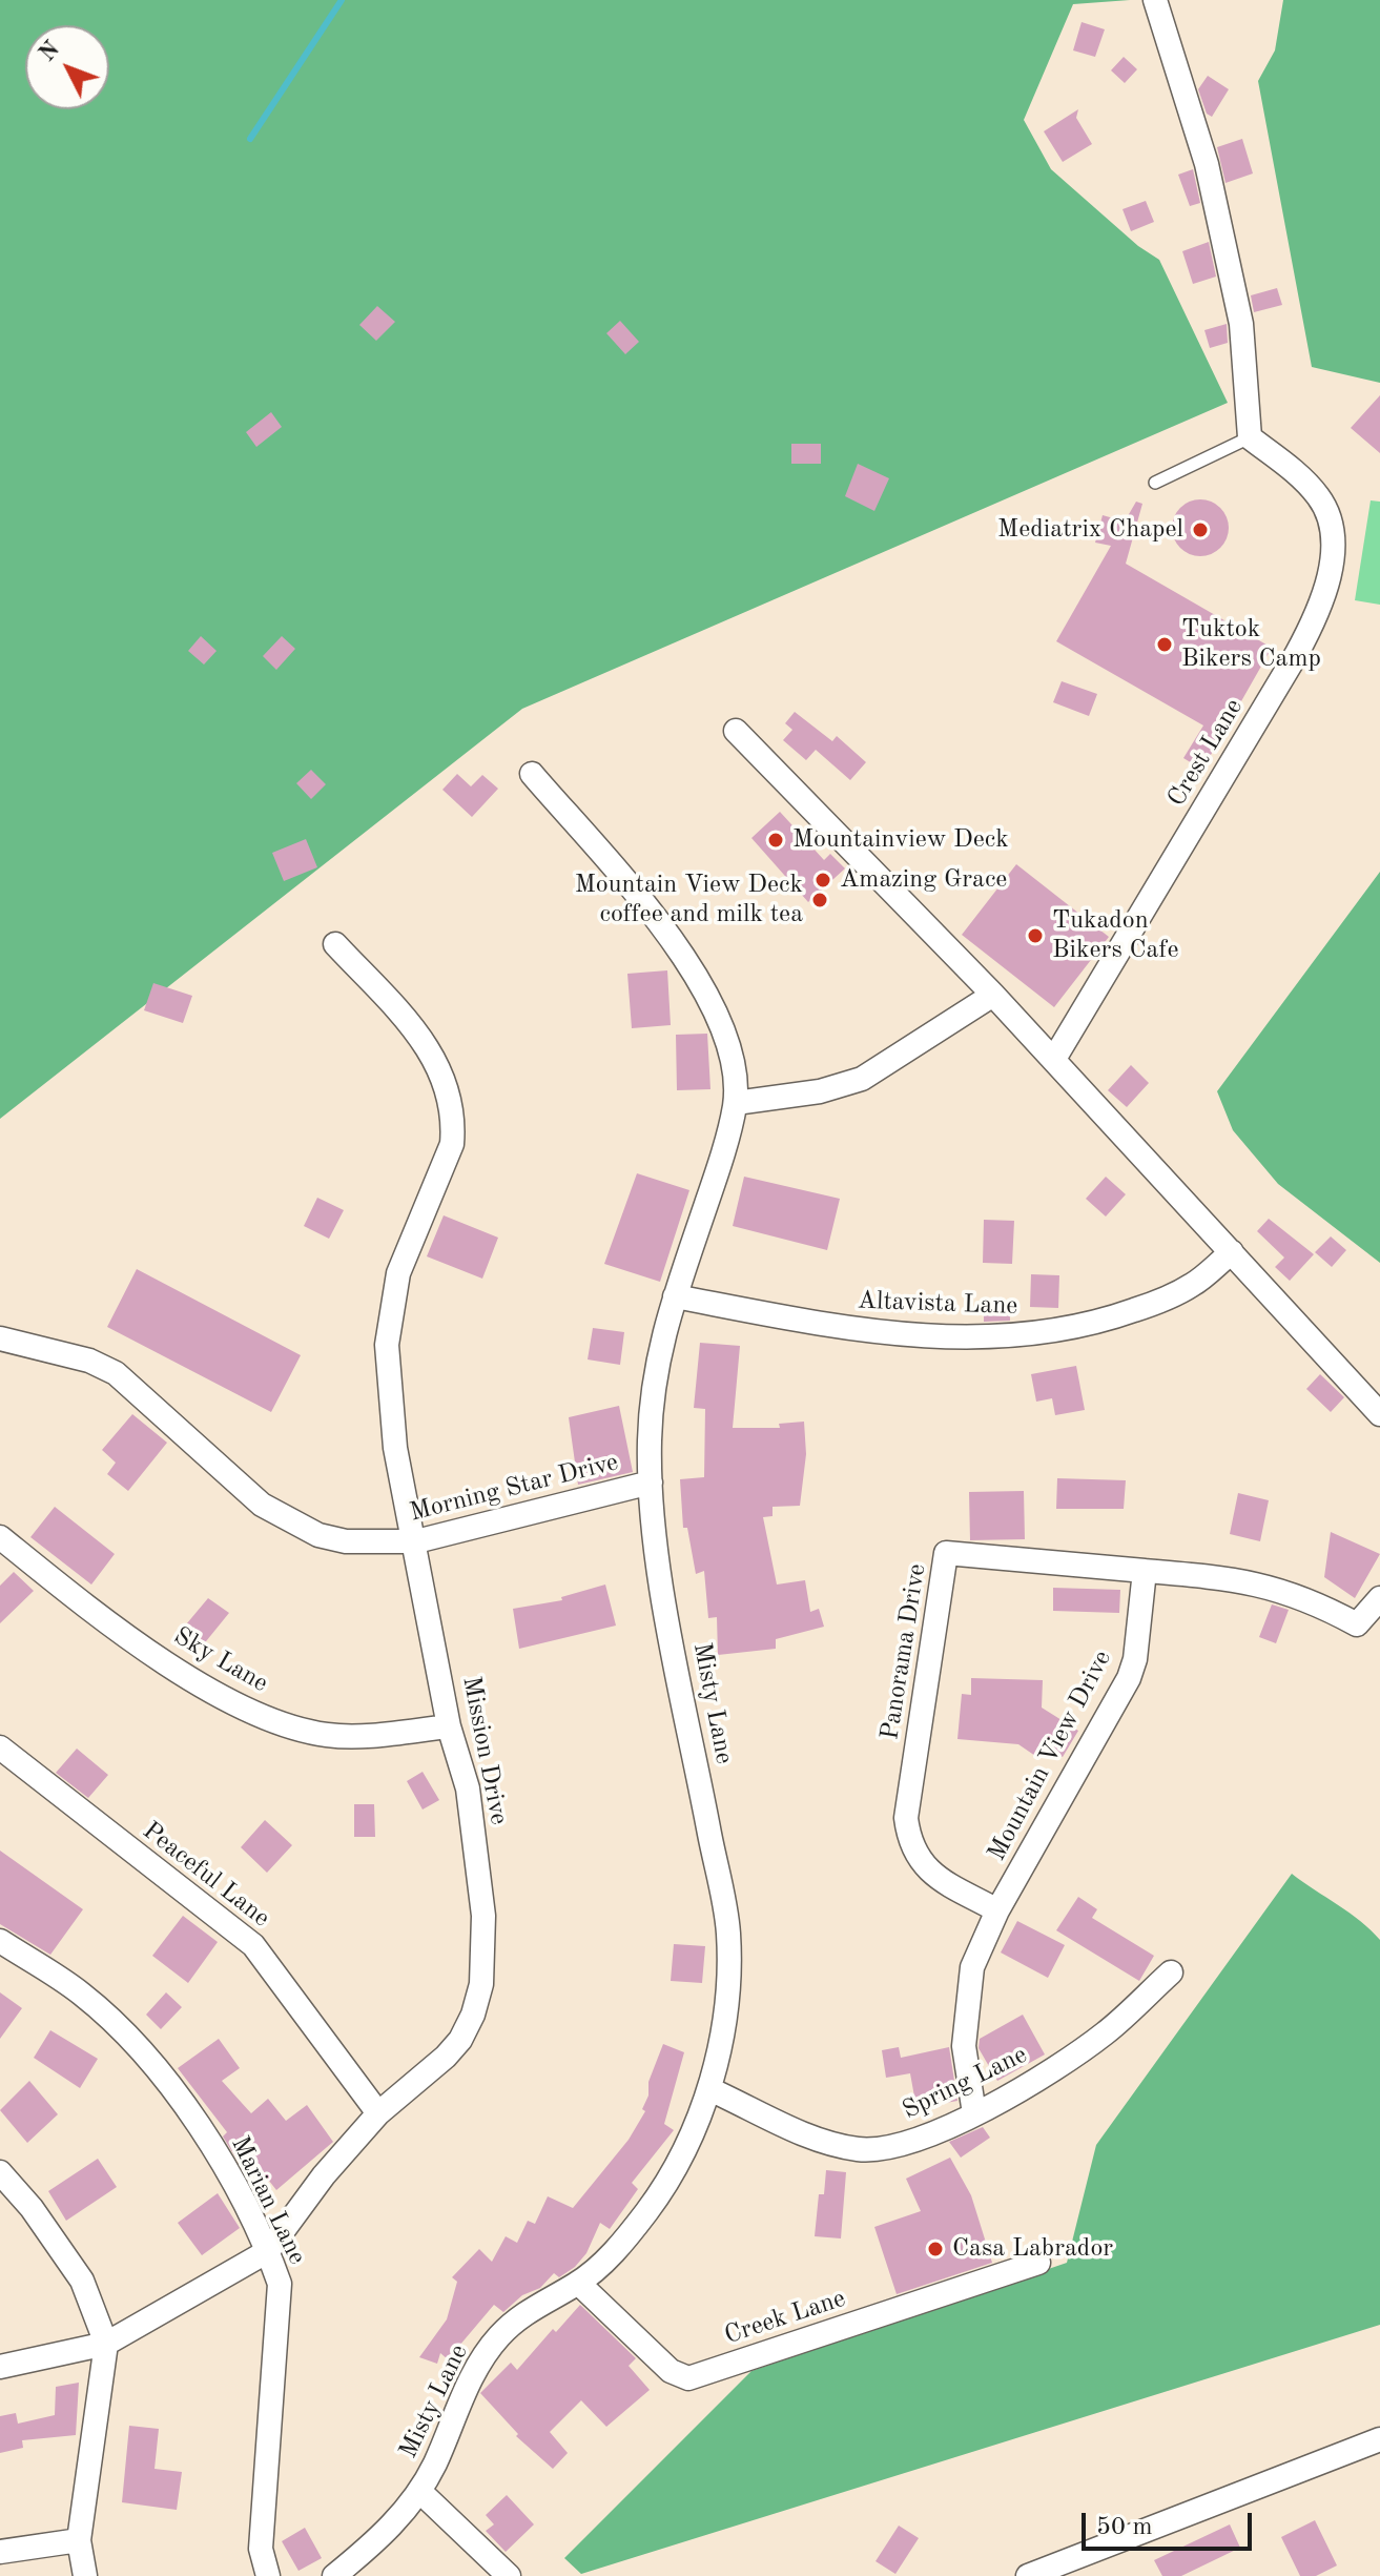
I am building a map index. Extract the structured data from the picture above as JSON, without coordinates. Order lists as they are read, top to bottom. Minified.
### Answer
{"streets":{"street":["Crest Lane","Altavista Lane","Morning Star Drive","Panorama Drive","Sky Lane","Misty Lane","Mission Drive","Mountain View Drive","Peaceful Lane","Spring Lane","Marian Lane","Creek Lane"]},"crossings":[["Altavista Lane","Misty Lane"],["Morning Star Drive","Misty Lane"],["Morning Star Drive","Mission Drive"],["Panorama Drive","Mountain View Drive"],["Sky Lane","Mission Drive"],["Misty Lane","Spring Lane"],["Misty Lane","Creek Lane"],["Mission Drive","Peaceful Lane"],["Mission Drive","Marian Lane"],["Mountain View Drive","Spring Lane"]],"places":["Mediatrix Chapel","Tuktok Bikers Camp","Mountainview Deck","Amazing Grace","Mountain View Deck coffee and milk tea","Tukadon Bikers Cafe","Casa Labrador"],"scale_bar":"50 m","north":"top left"}
